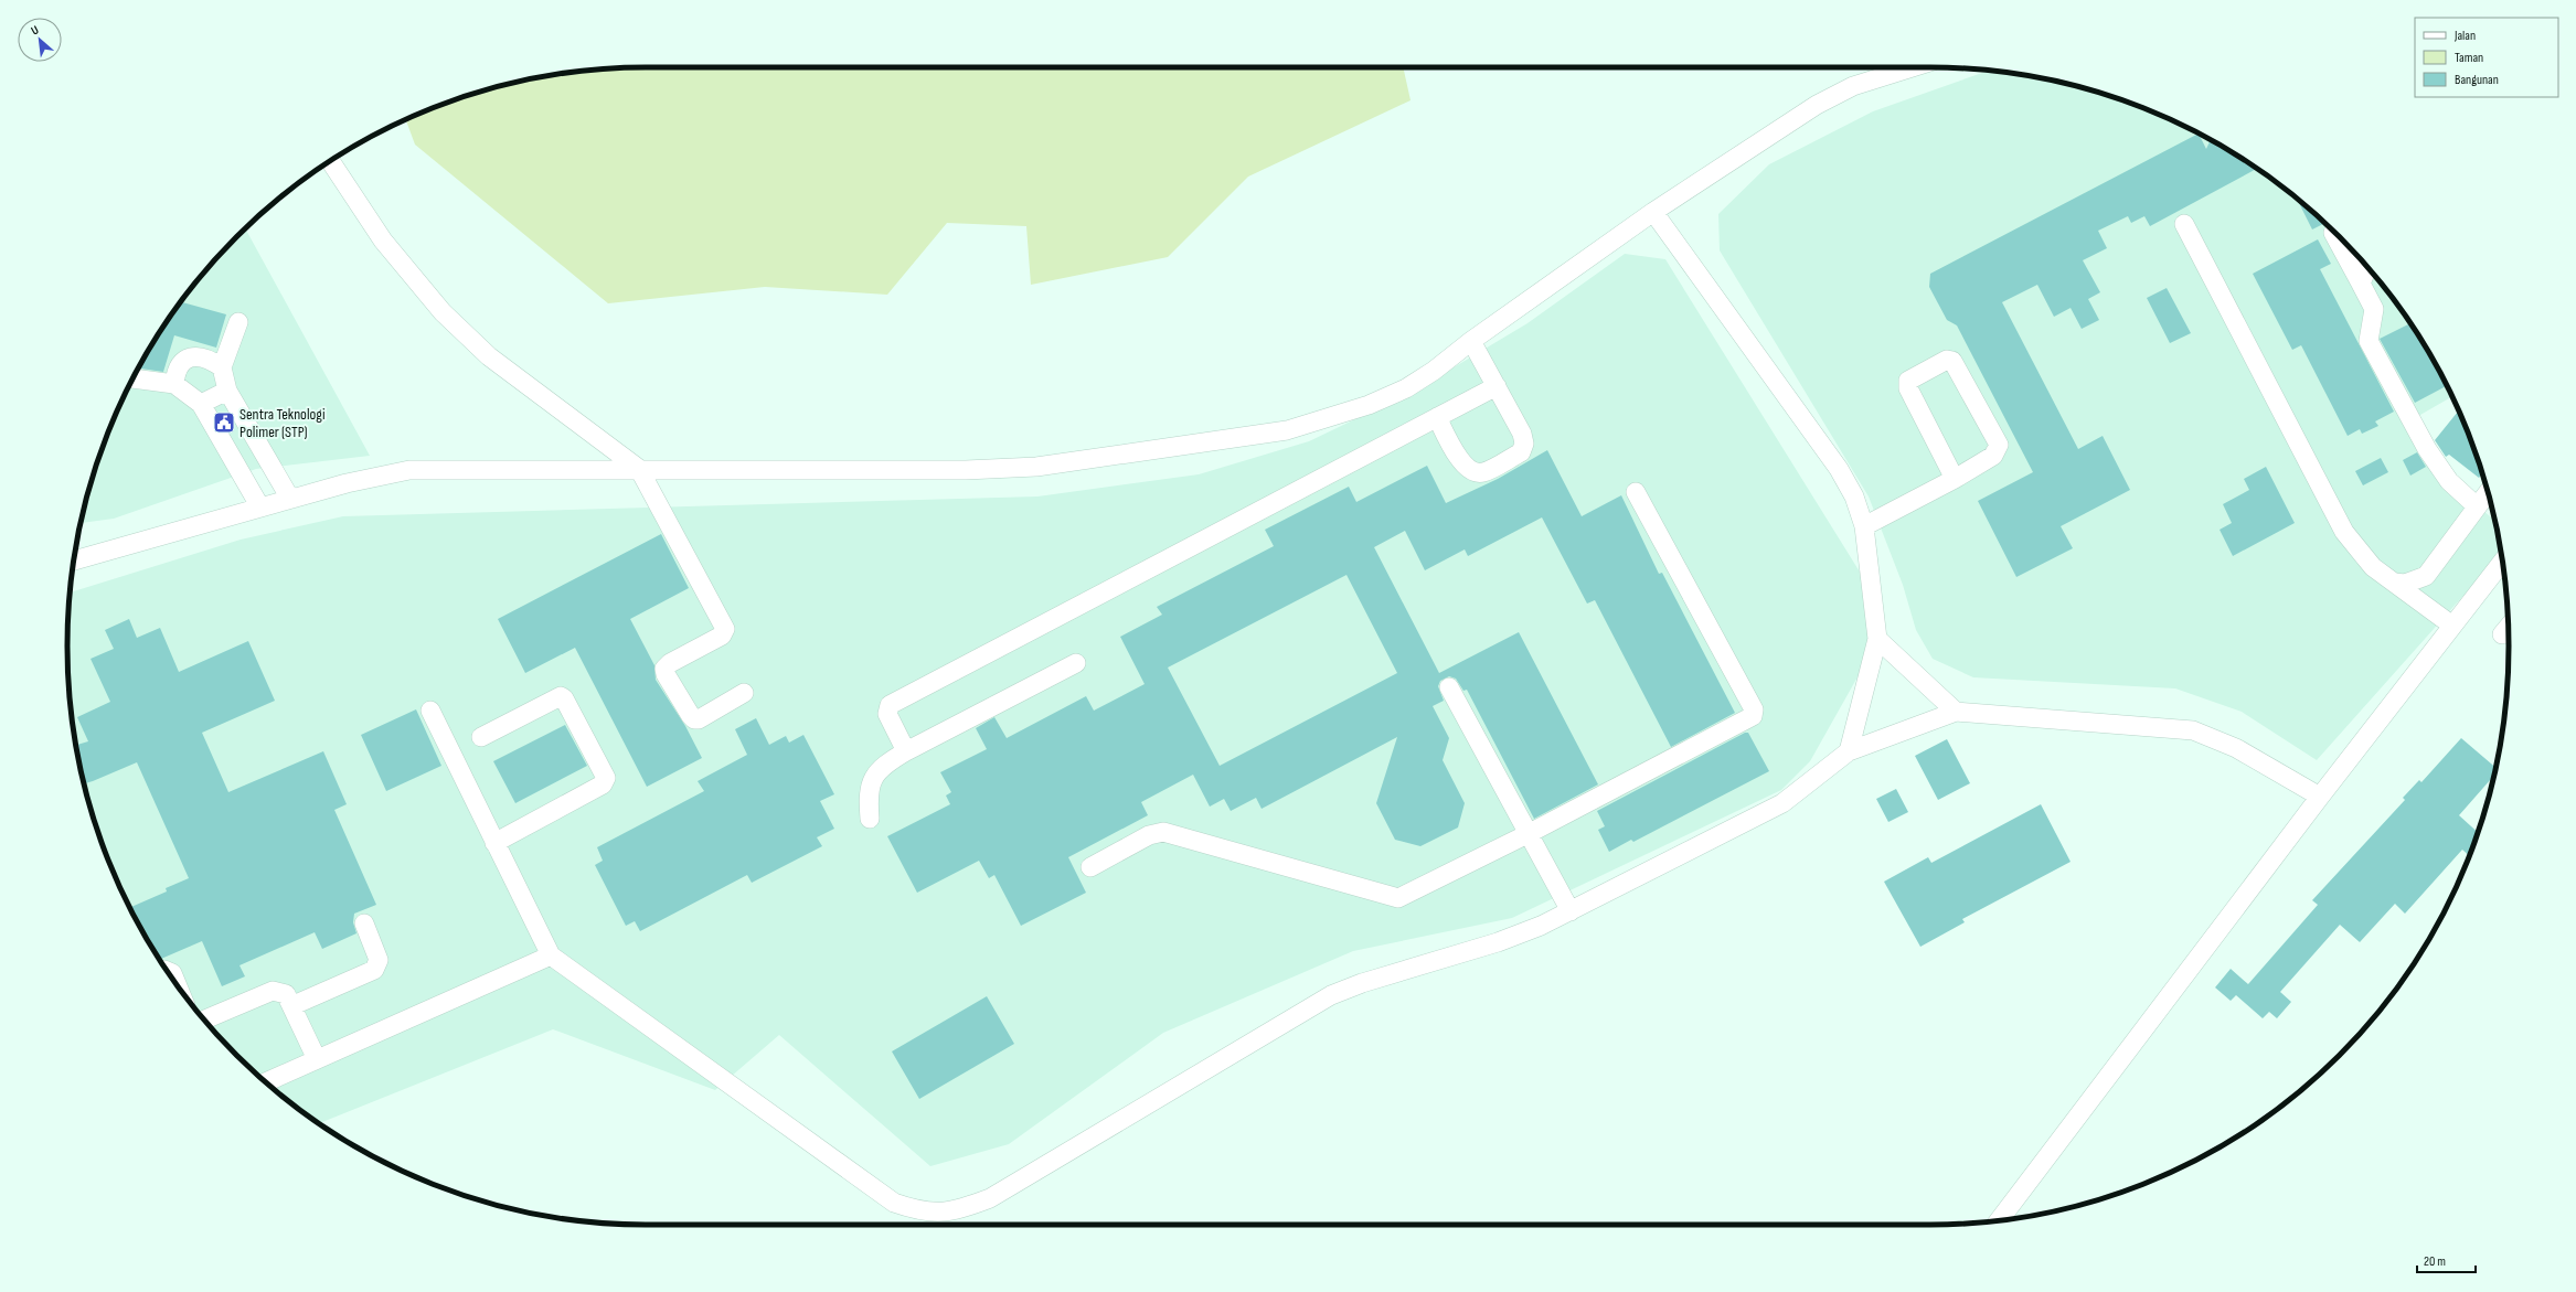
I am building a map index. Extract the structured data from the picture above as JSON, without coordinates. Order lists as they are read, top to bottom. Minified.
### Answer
{"places":{"public building":["Sentra Teknologi Polimer (STP)"]},"legend":["Jalan","Taman","Bangunan"],"scale_bar":"20 m","north":"top left"}
